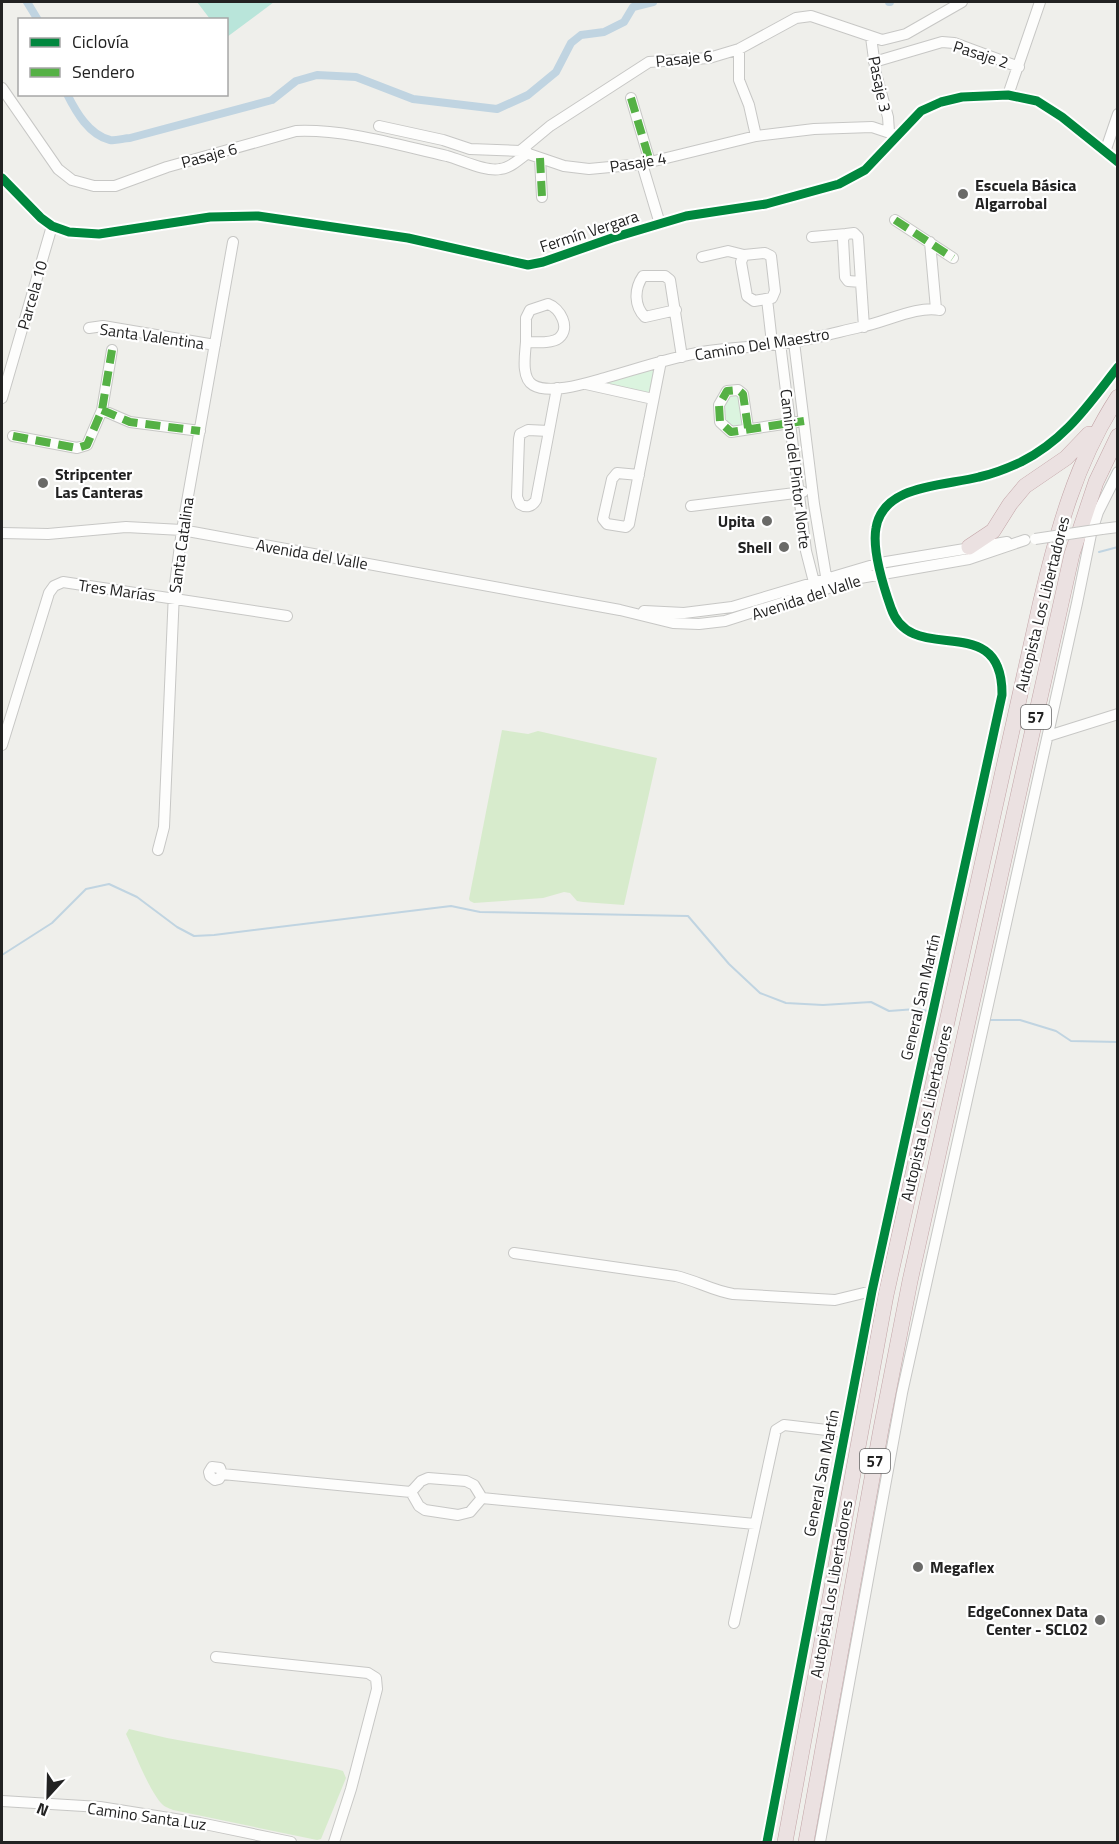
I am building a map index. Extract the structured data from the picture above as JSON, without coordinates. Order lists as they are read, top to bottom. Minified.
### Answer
{"streets":{"highway":["Autopista Los Libertadores","57"],"street":["Pasaje 2","Pasaje 6","Pasaje 3","Pasaje 4","Fermín Vergara","Parcela 10","Santa Valentina","Camino Del Maestro","Camino del Pintor Norte","Santa Catalina","Avenida del Valle","Tres Marías","General San Martín","Camino Santa Luz"]},"crossings":[["Pasaje 2","Pasaje 3"],["Pasaje 6","Pasaje 3"],["Pasaje 6","Pasaje 4"],["Pasaje 3","Pasaje 4"],["Pasaje 3","Fermín Vergara"],["Pasaje 4","Fermín Vergara"],["Fermín Vergara","Parcela 10"],["Santa Valentina","Santa Catalina"],["Camino Del Maestro","Camino del Pintor Norte"],["Camino del Pintor Norte","Avenida del Valle"],["Santa Catalina","Avenida del Valle"],["Santa Catalina","Tres Marías"],["Avenida del Valle","General San Martín"]],"places":["Escuela Básica Algarrobal","Stripcenter Las Canteras","Upita","Shell","Megaflex","EdgeConnex Data Center - SCL02"],"legend":["Ciclovía","Sendero"],"north":"bottom"}
